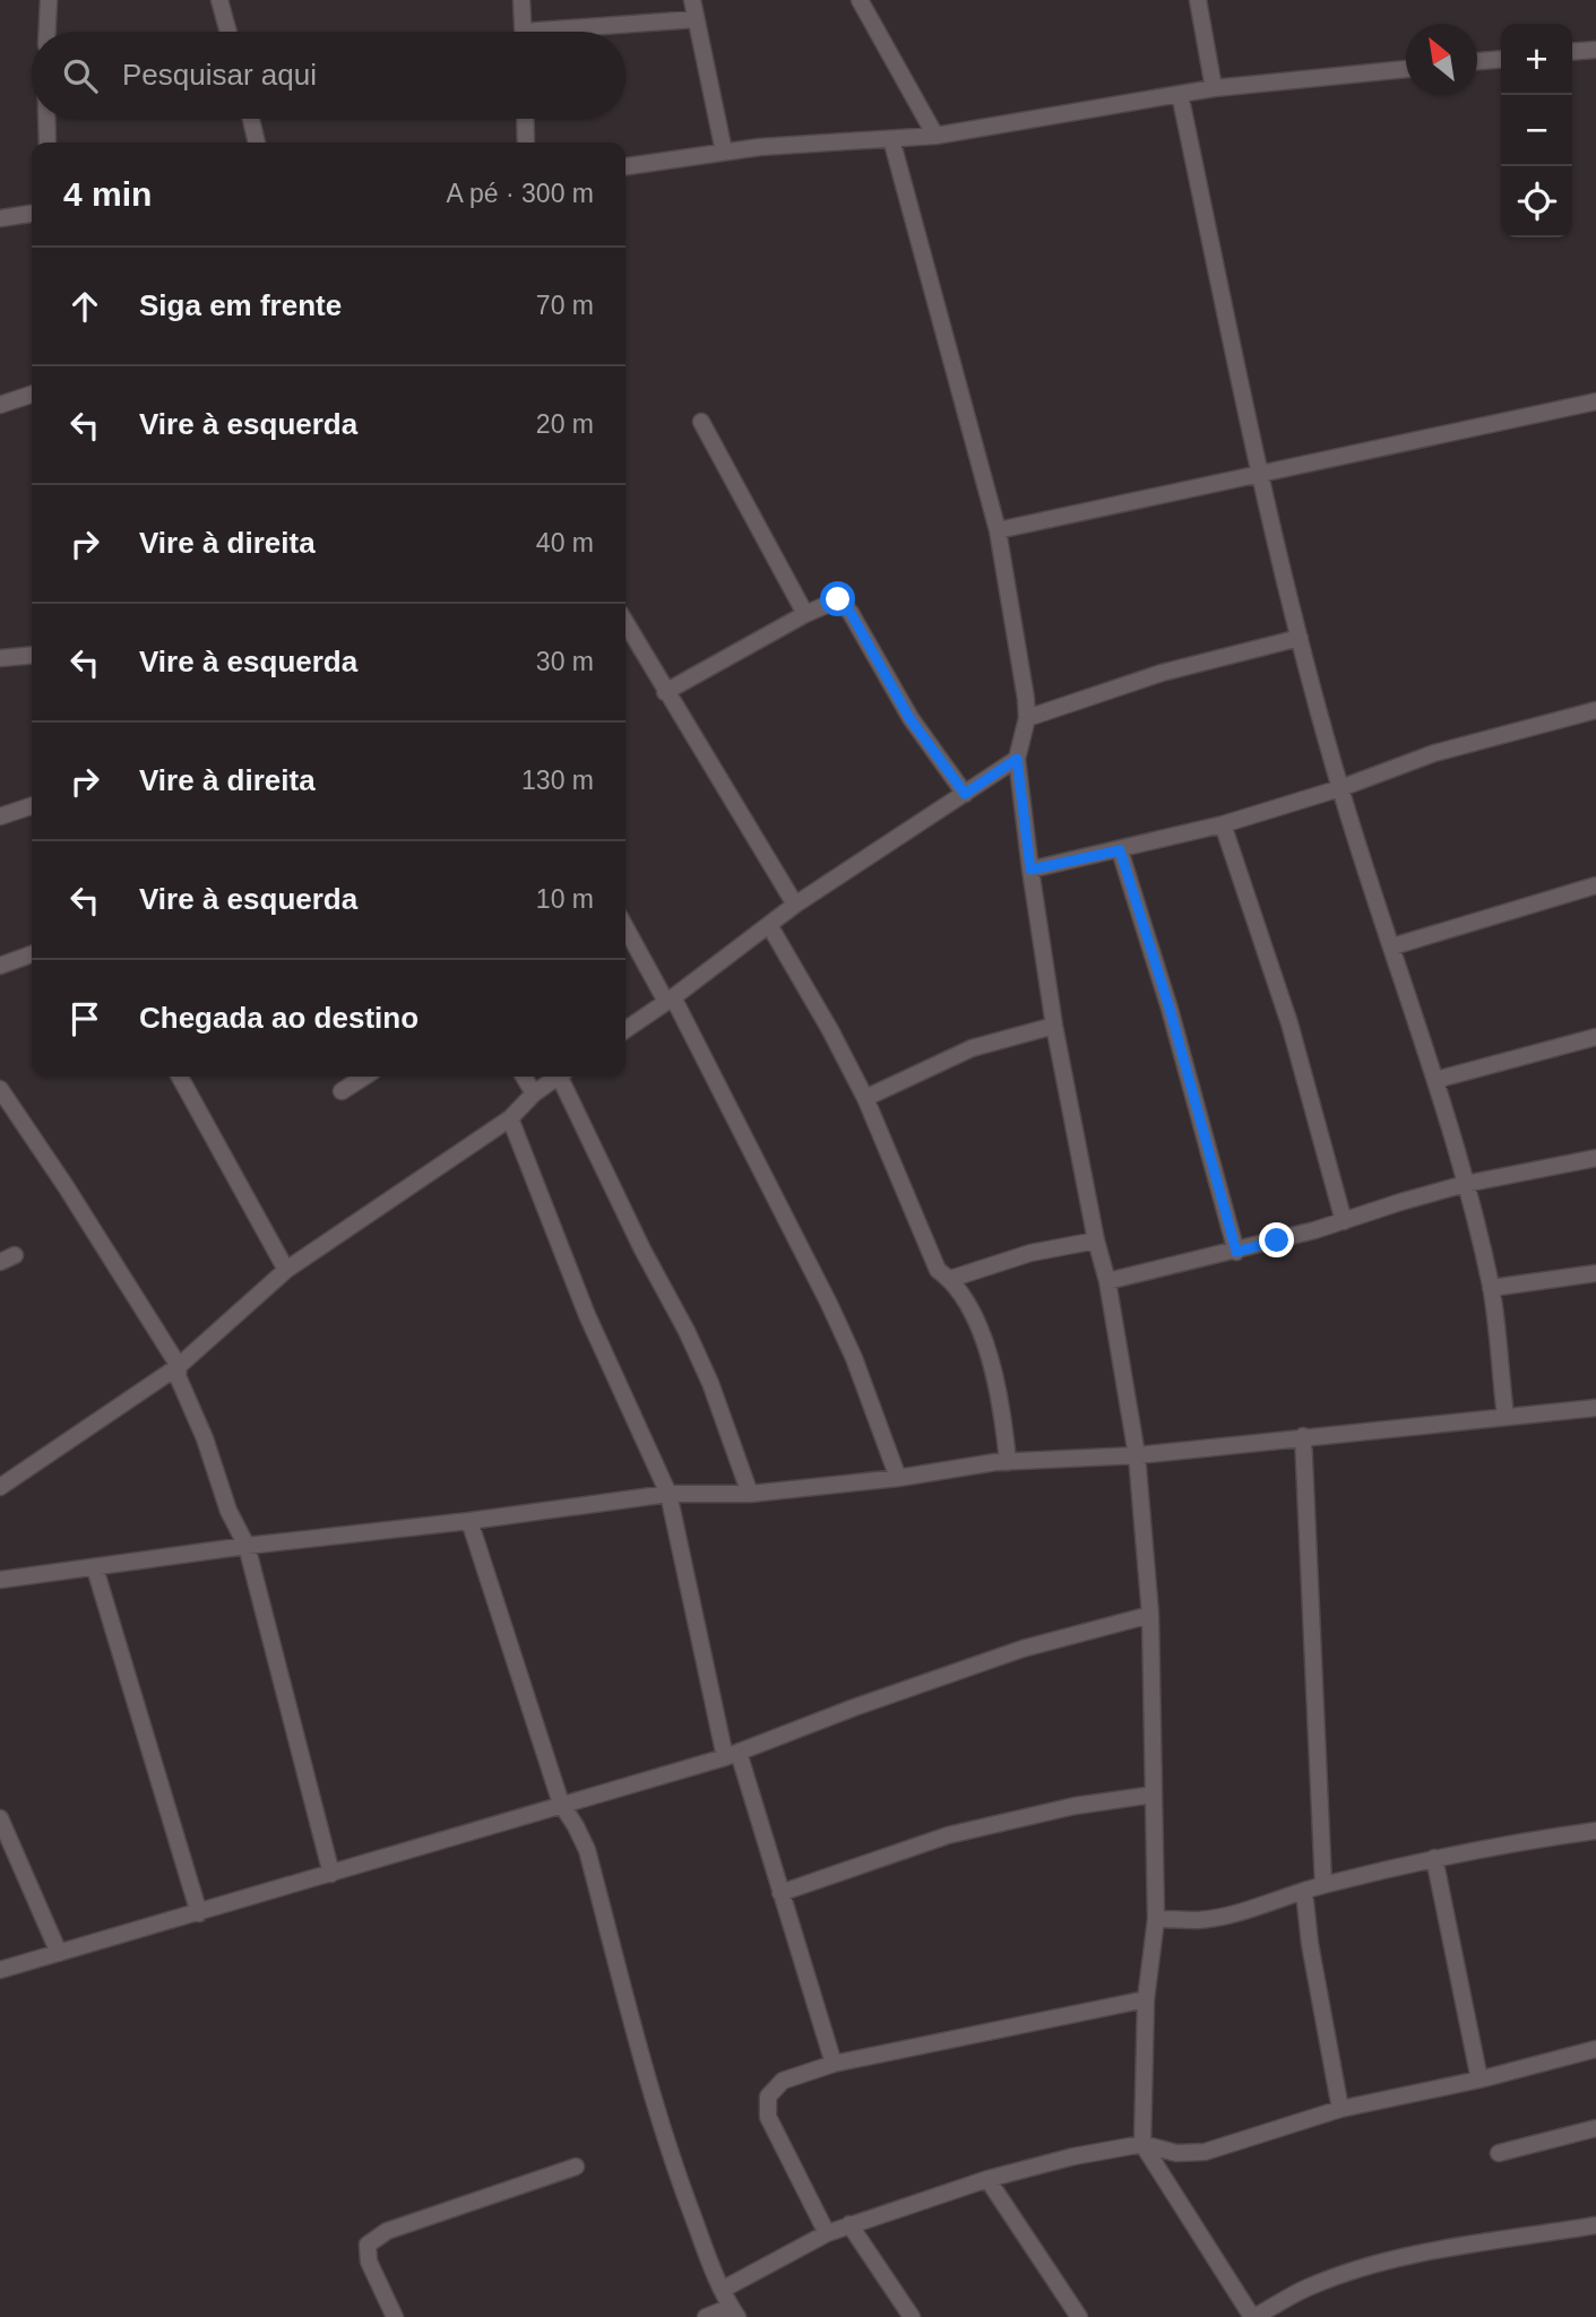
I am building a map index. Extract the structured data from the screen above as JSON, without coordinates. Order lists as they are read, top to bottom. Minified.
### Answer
{"north":"top left","page":{"map_buttons":["+","−"],"search":"Pesquisar aqui","heading":["4 min","A pé · 300 m"],"list":[["Siga em frente","70 m"],["Vire à esquerda","20 m"],["Vire à direita","40 m"],["Vire à esquerda","30 m"],["Vire à direita","130 m"],["Vire à esquerda","10 m"],"Chegada ao destino"]}}
